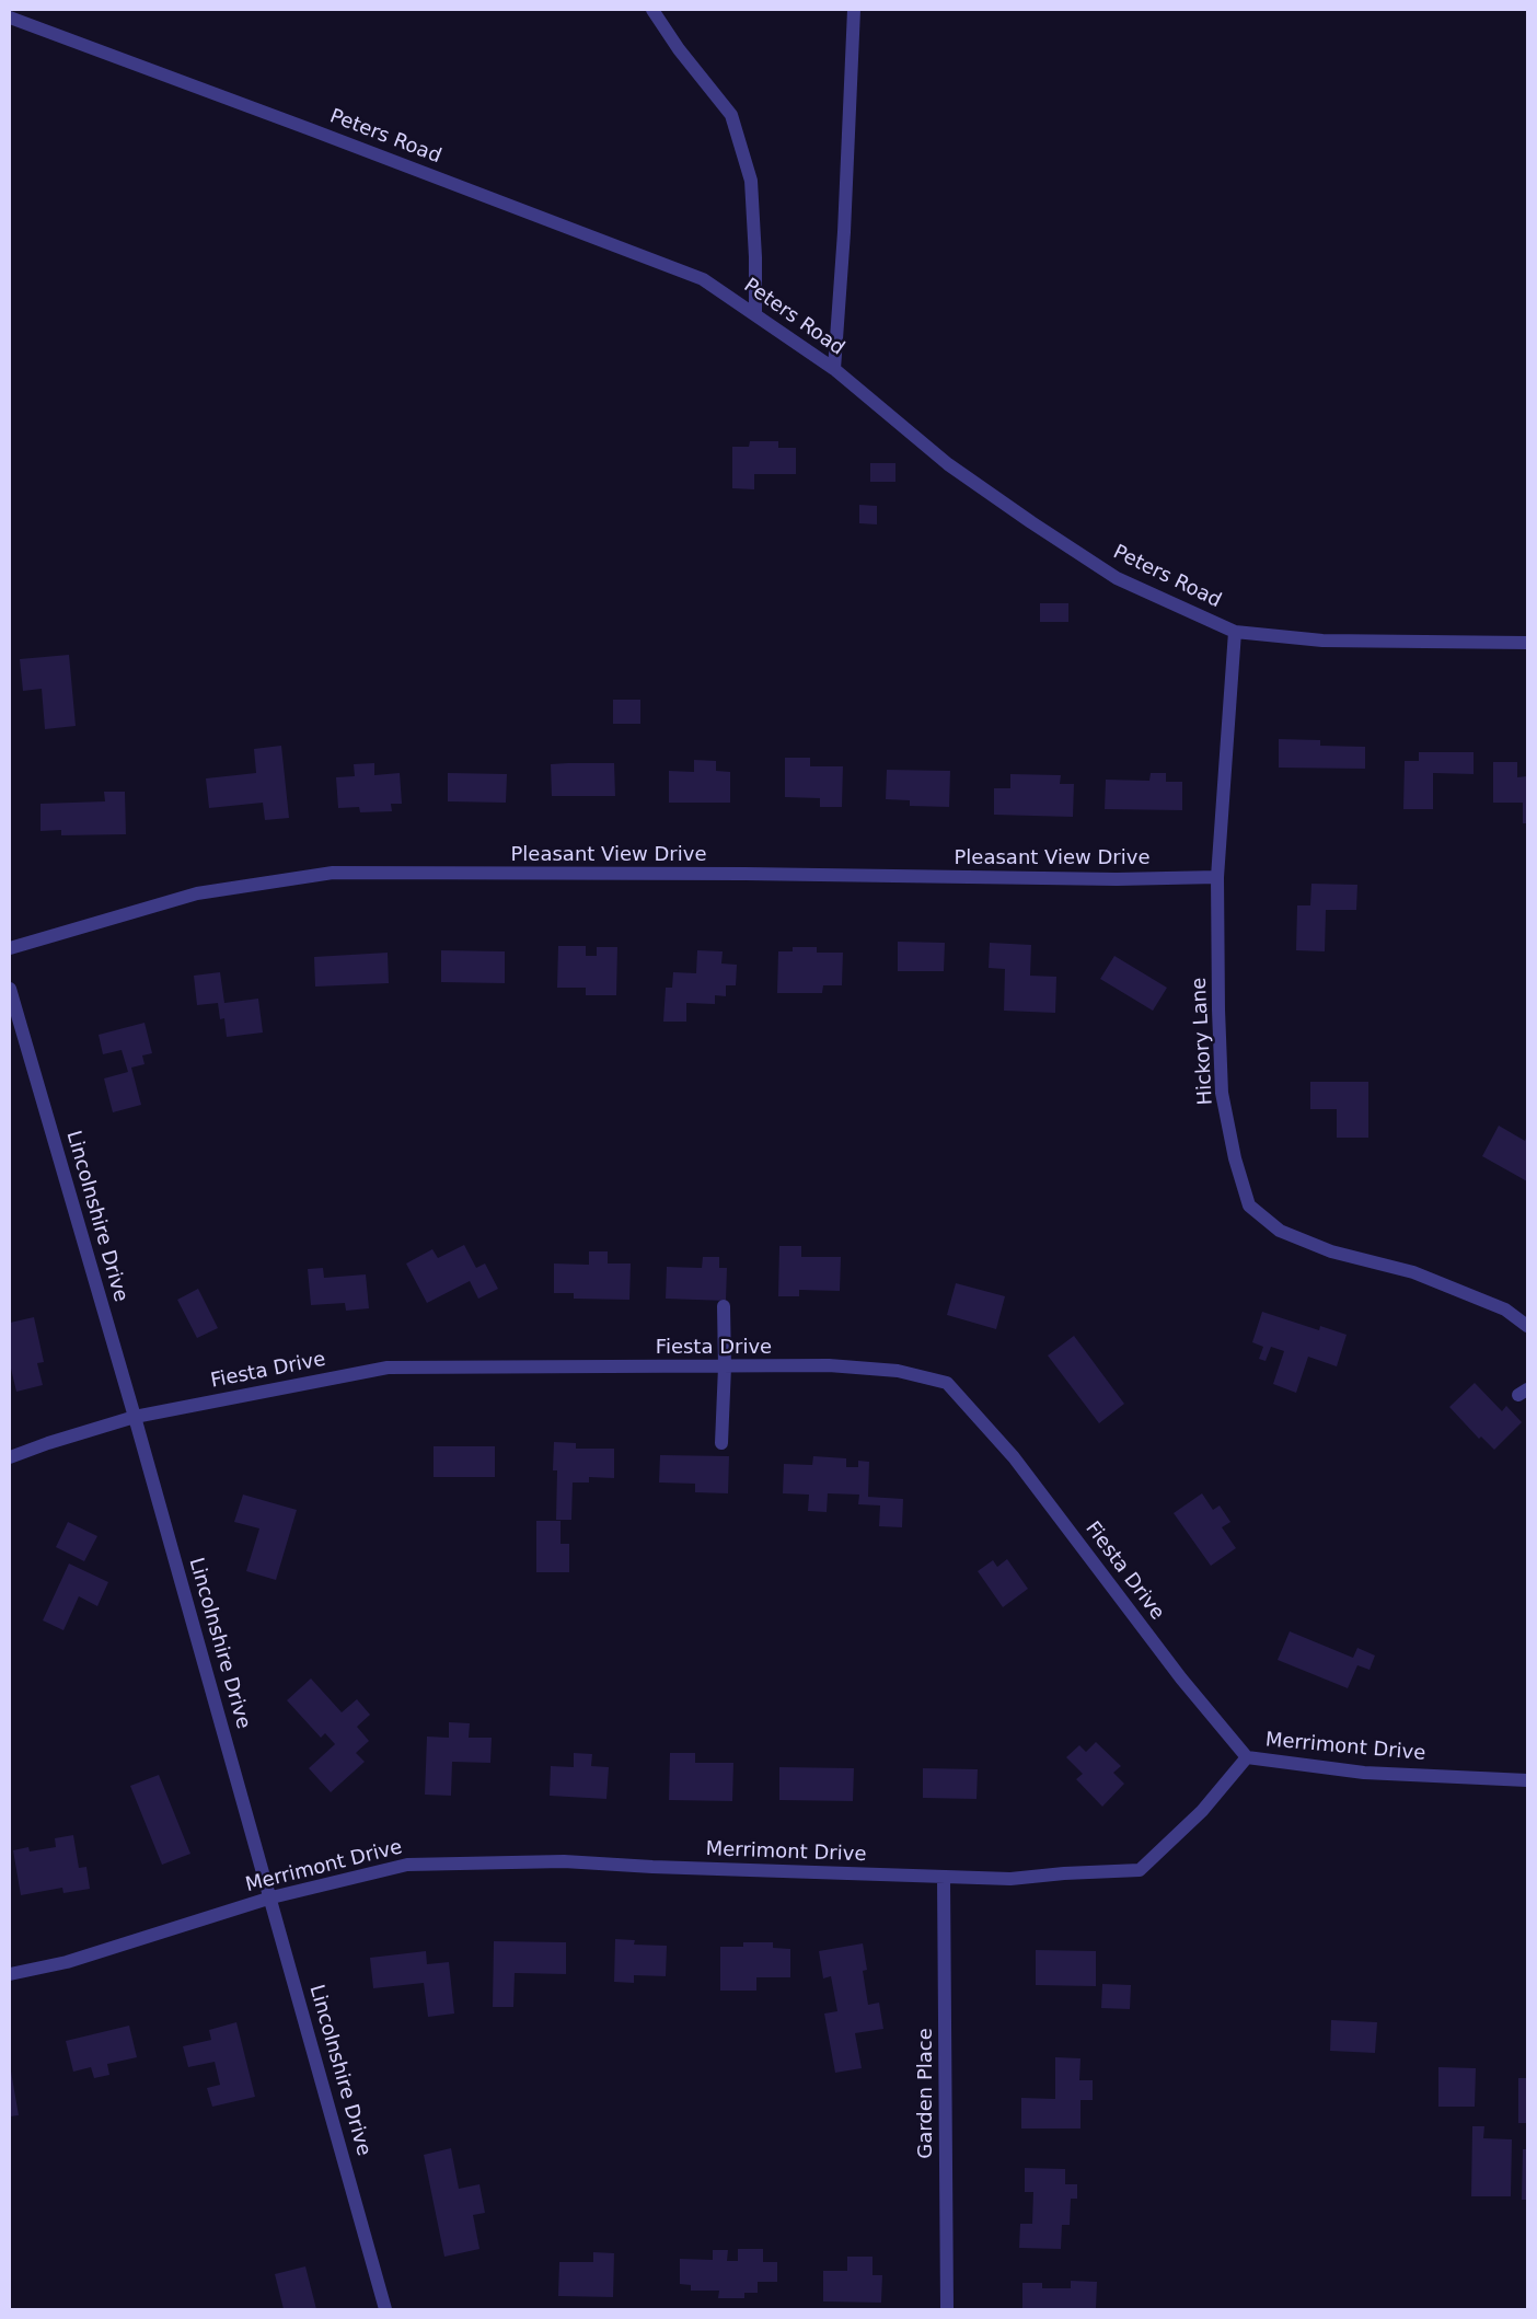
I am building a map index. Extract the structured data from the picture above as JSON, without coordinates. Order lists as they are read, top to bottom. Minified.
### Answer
{"streets":{"street":["Peters Road","Pleasant View Drive","Hickory Lane","Lincolnshire Drive","Fiesta Drive","Merrimont Drive","Garden Place"]},"crossings":[["Peters Road","Hickory Lane"],["Pleasant View Drive","Hickory Lane"],["Lincolnshire Drive","Fiesta Drive"],["Lincolnshire Drive","Merrimont Drive"],["Fiesta Drive","Merrimont Drive"],["Merrimont Drive","Garden Place"]]}
